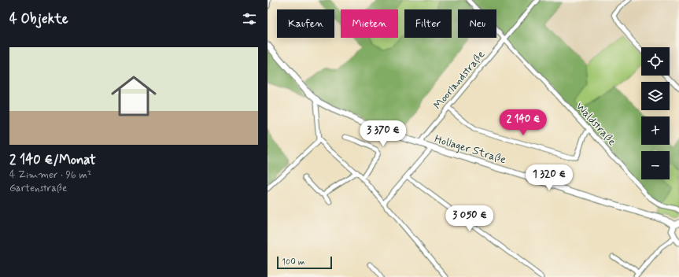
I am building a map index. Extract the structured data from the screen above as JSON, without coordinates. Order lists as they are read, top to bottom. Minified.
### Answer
{"streets":{"main road":["Hollager Straße"],"street":["Moorlandstraße","Waldstraße"]},"crossings":[["Moorlandstraße","Waldstraße"],["Moorlandstraße","Hollager Straße"]],"scale_bar":"100 m","page":{"heading":"4 Objekte","chip":["Kaufen","Mieten","Filter","Neu"],"list":[{"name":"2 140 €/Monat","note":"4 Zimmer · 96 m² · Gartenstraße"}],"map_buttons":["+","−"],"price":["2 140 €","3 370 €","1 320 €","3 050 €"],"scale":"100 m"}}
